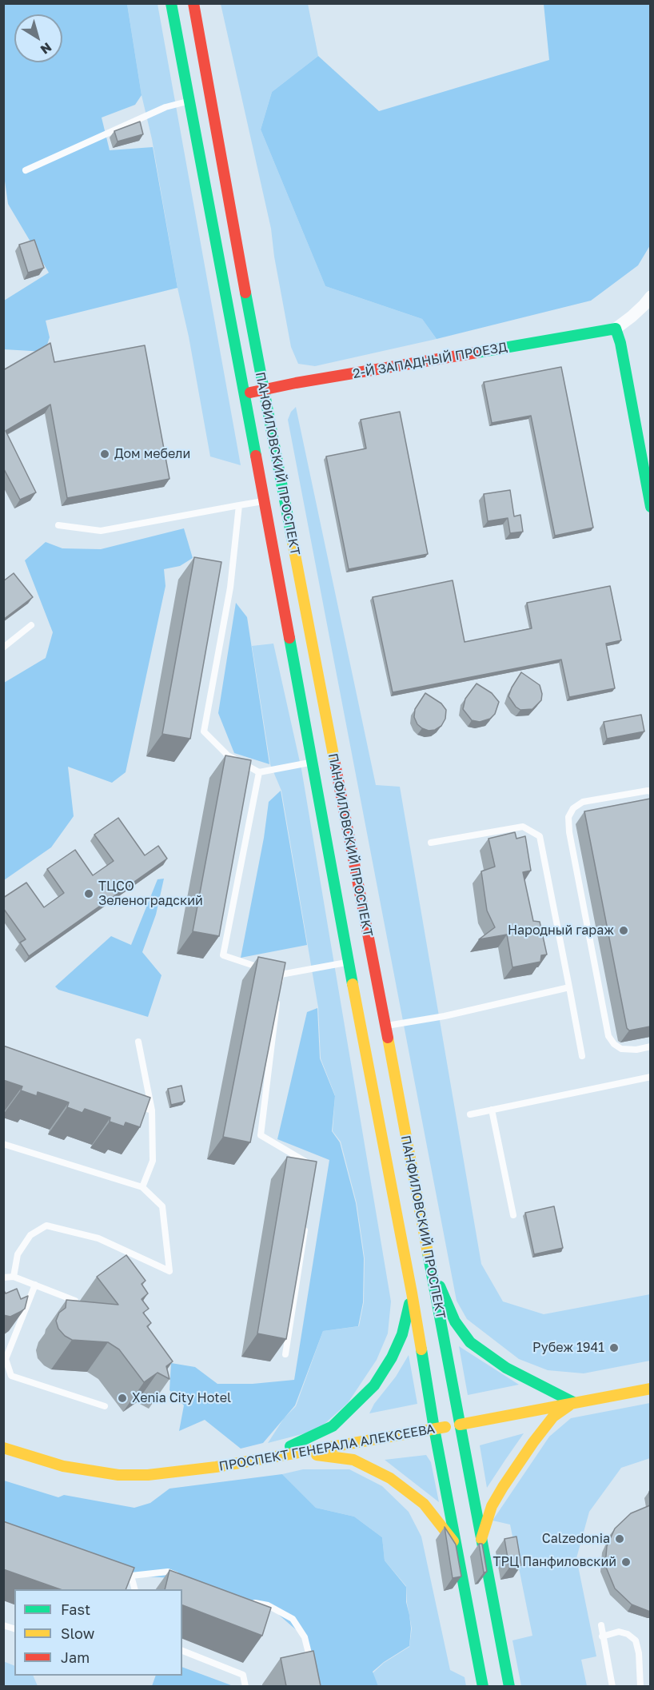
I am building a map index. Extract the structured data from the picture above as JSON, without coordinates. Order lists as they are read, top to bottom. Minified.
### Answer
{"streets":{"main road":["2-Й ЗАПАДНЫЙ ПРОЕЗД","ПАНФИЛОВСКИЙ ПРОСПЕКТ","ПРОСПЕКТ ГЕНЕРАЛА АЛЕКСЕЕВА"]},"crossings":[["2-Й ЗАПАДНЫЙ ПРОЕЗД","ПАНФИЛОВСКИЙ ПРОСПЕКТ"],["ПАНФИЛОВСКИЙ ПРОСПЕКТ","ПРОСПЕКТ ГЕНЕРАЛА АЛЕКСЕЕВА"]],"places":["Дом мебели","ТЦСО Зеленоградский","Народный гараж","Рубеж 1941","Xenia City Hotel","Calzedonia","ТРЦ Панфиловский"],"legend":["Fast","Slow","Jam"],"north":"bottom right"}
